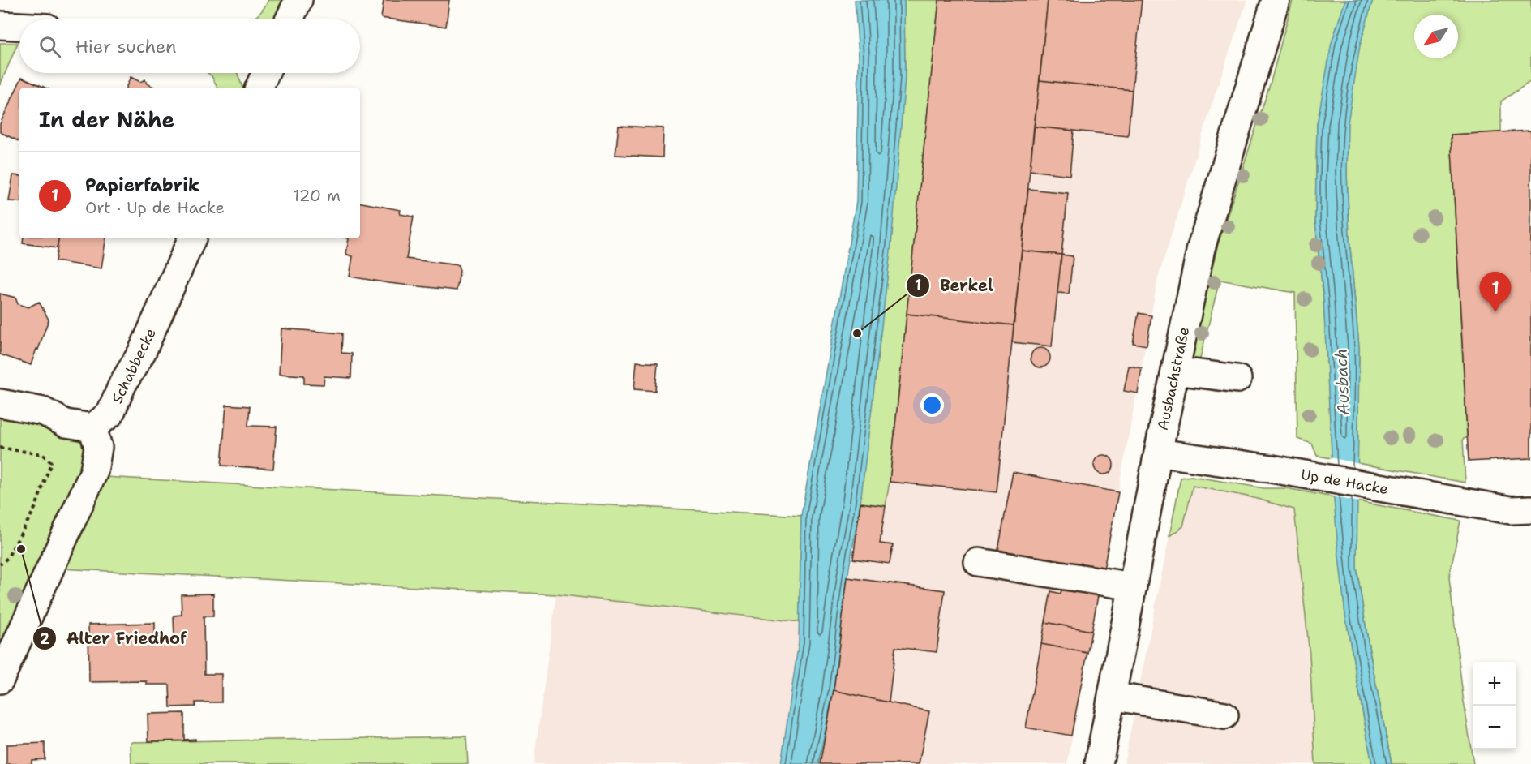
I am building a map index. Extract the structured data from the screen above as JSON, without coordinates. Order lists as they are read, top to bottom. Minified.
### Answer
{"streets":{"street":["Schabbecke","Ausbachstraße","Up de Hacke"]},"crossings":[["Ausbachstraße","Up de Hacke"]],"water":["Ausbach"],"places":["Berkel","Alter Friedhof"],"north":"bottom left","page":{"search":"Hier suchen","heading":"In der Nähe","list":[{"mark":"1","name":"Papierfabrik","note":"Ort · Up de Hacke","value":"120 m"}],"pins":"1","map_buttons":["+","−"]}}
